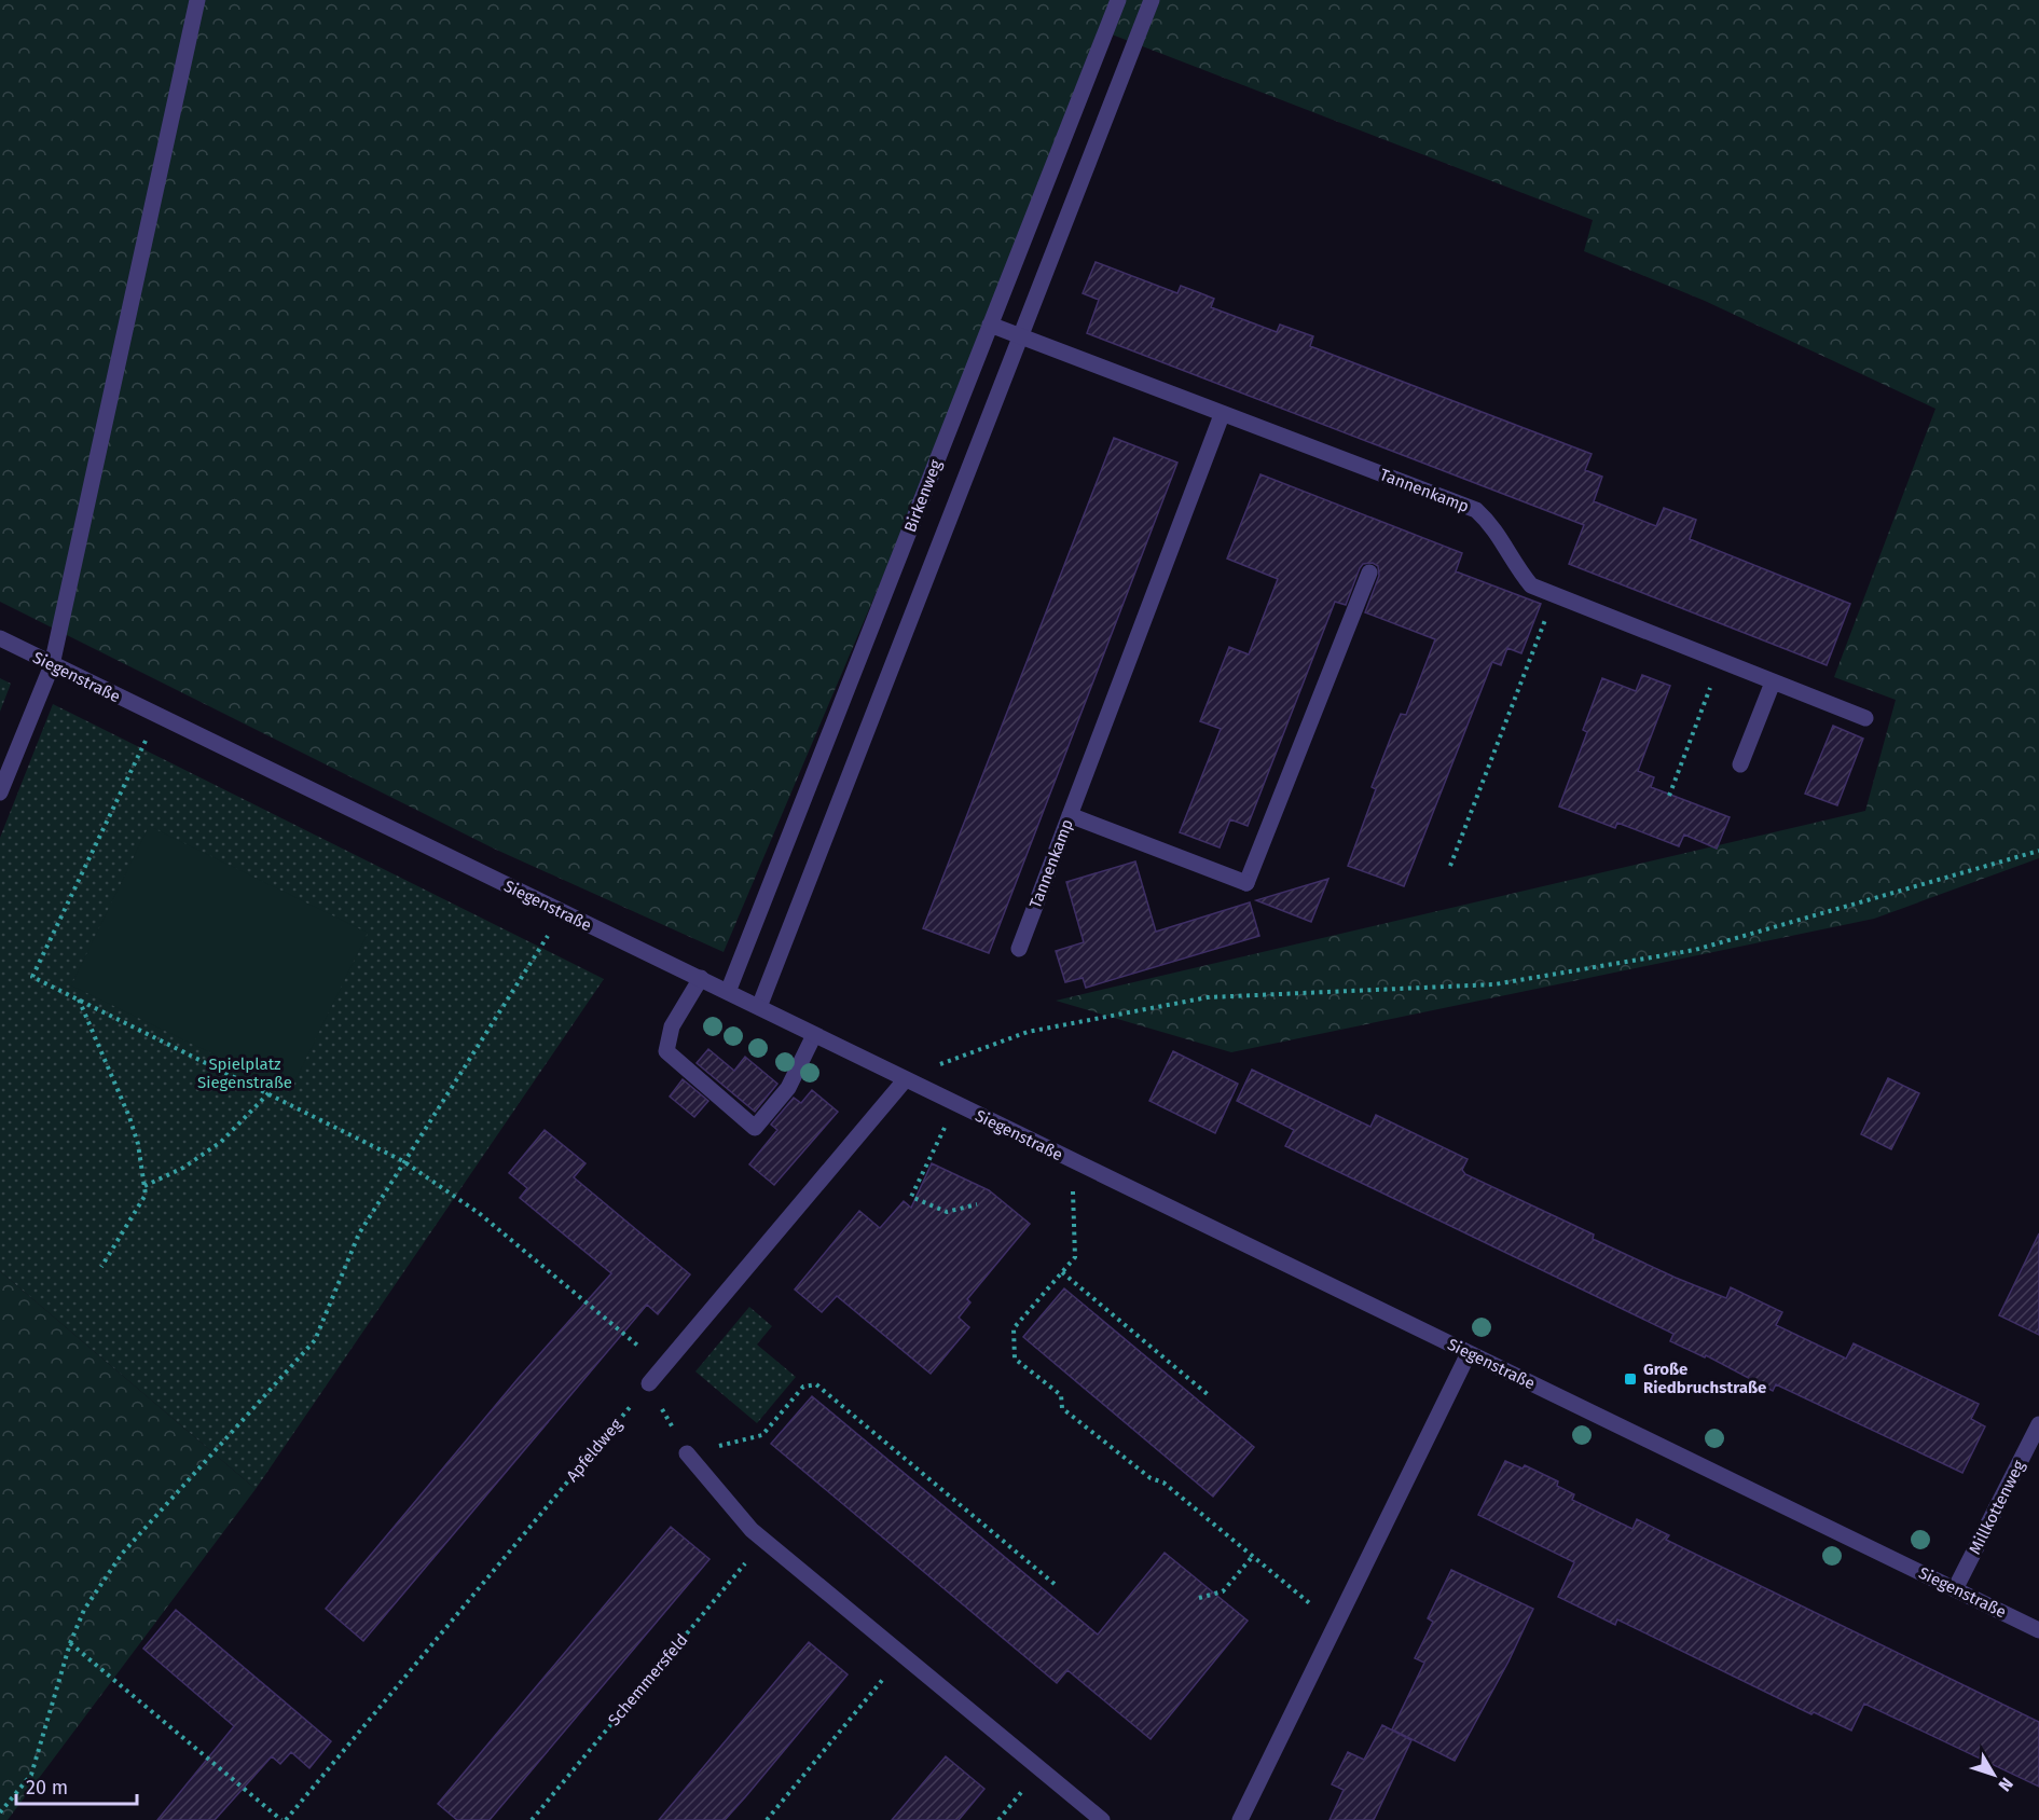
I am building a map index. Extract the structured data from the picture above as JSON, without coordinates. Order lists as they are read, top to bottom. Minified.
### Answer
{"streets":{"street":["Tannenkamp","Birkenweg","Siegenstraße","Millkottenweg"],"path":["Apfeldweg","Schemmersfeld"]},"crossings":[["Tannenkamp","Birkenweg"],["Birkenweg","Siegenstraße"],["Siegenstraße","Millkottenweg"]],"parks":["Spielplatz Siegenstraße"],"places":{"transit":["Große Riedbruchstraße"]},"scale_bar":"20 m","north":"bottom right"}
